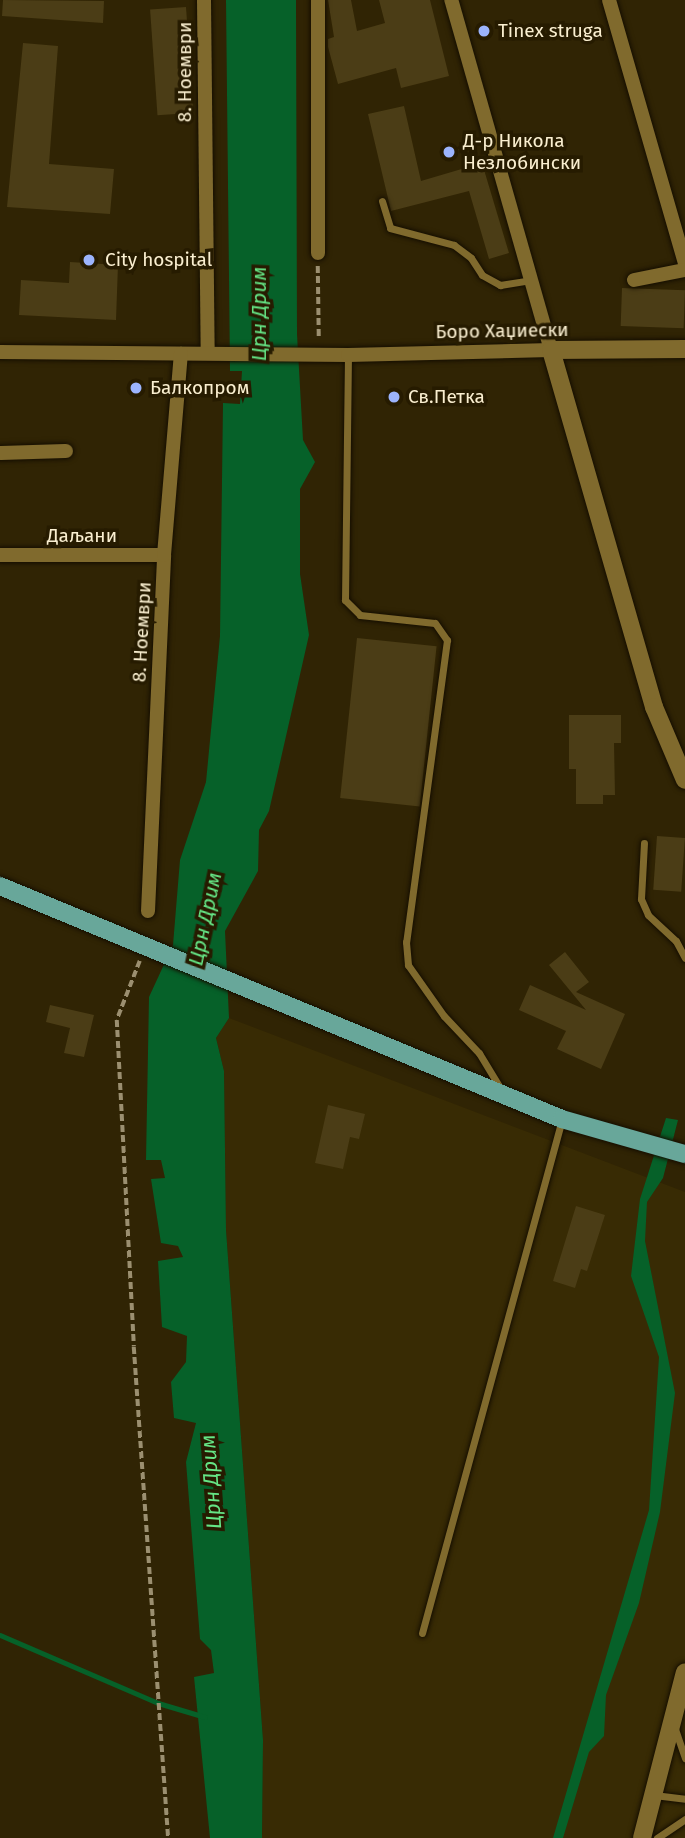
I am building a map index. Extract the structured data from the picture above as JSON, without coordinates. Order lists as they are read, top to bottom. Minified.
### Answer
{"streets":{"street":["8. Ноември","Боро Хаџиески","Даљани"]},"crossings":[["8. Ноември","Боро Хаџиески"],["8. Ноември","Даљани"]],"water":["Црн Дрим"],"places":["Tinex struga","Д-р Никола Незлобински","City hospital","Балкопром","Св.Петка"]}
